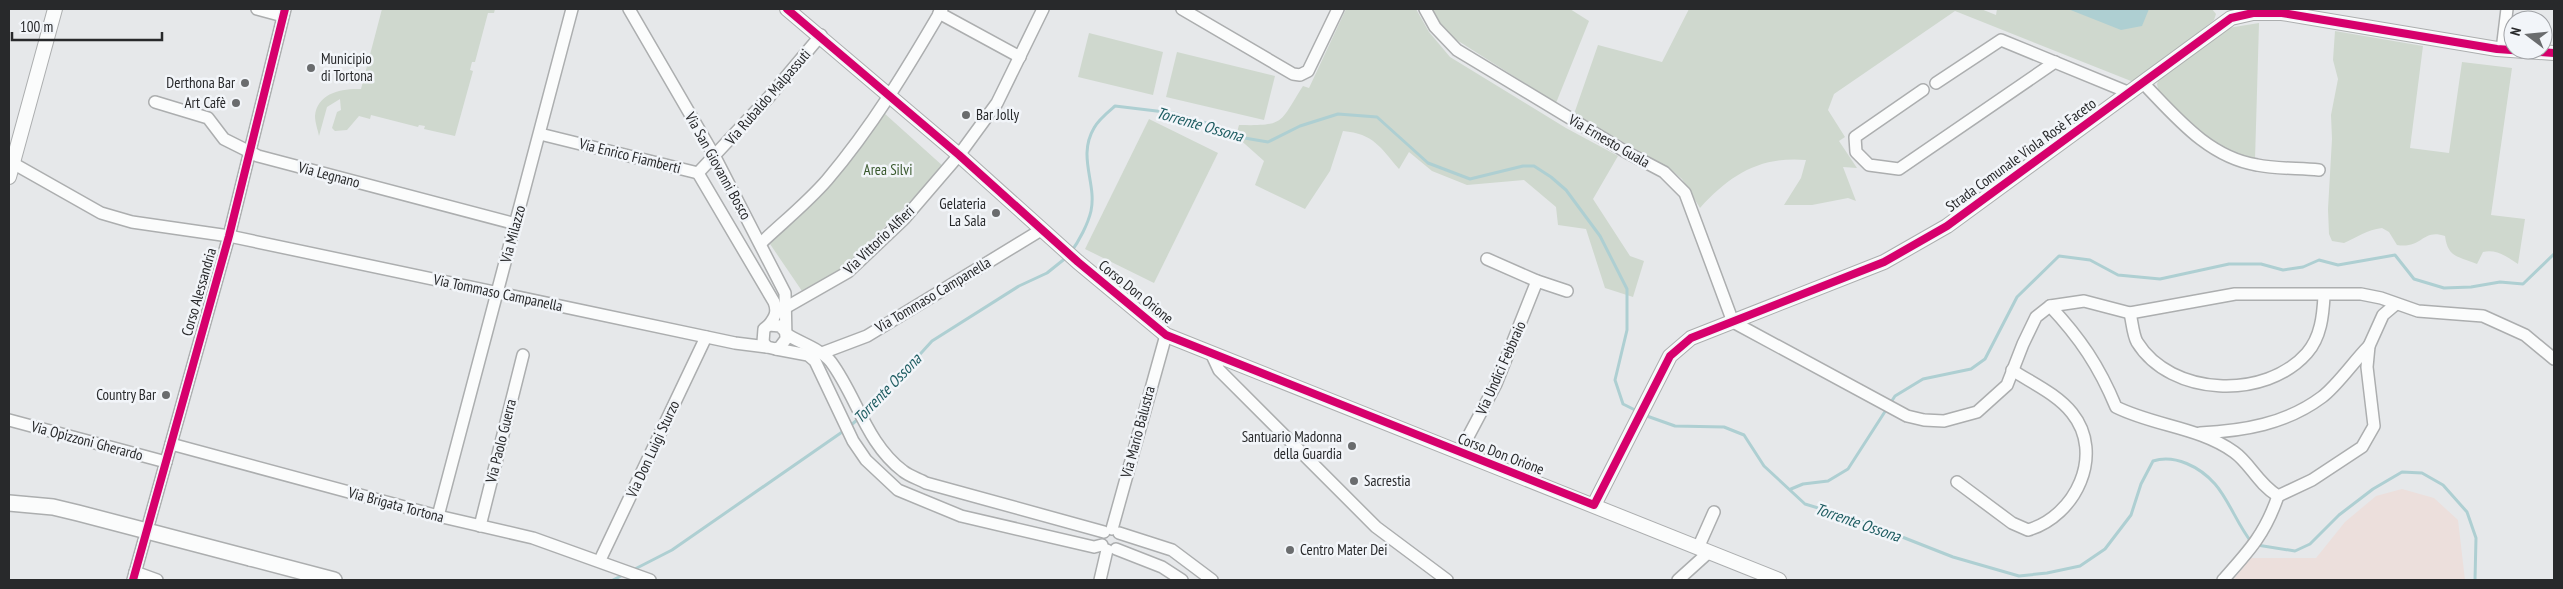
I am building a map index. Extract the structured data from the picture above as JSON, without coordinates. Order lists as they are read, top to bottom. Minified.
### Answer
{"streets":{"street":["Via Rubaldo Malpassuti","Via Ernesto Guala","Strada Comunale Viola Rosè Faceto","Via Enrico Fiamberti","Via San Giovanni Bosco","Via Legnano","Via Milazzo","Via Vittorio Alfieri","Corso Alessandria","Corso Don Orione","Via Tommaso Campanella","Via Undici Febbraio","Via Mario Balustra","Via Opizzoni Gherardo","Via Paolo Guerra","Via Don Luigi Sturzo","Via Brigata Tortona"]},"crossings":[["Via Rubaldo Malpassuti","Via Enrico Fiamberti"],["Via Rubaldo Malpassuti","Via San Giovanni Bosco"],["Via Rubaldo Malpassuti","Corso Don Orione"],["Via Ernesto Guala","Strada Comunale Viola Rosè Faceto"],["Strada Comunale Viola Rosè Faceto","Corso Don Orione"],["Via Enrico Fiamberti","Via San Giovanni Bosco"],["Via Enrico Fiamberti","Via Milazzo"],["Via San Giovanni Bosco","Via Vittorio Alfieri"],["Via San Giovanni Bosco","Via Tommaso Campanella"],["Via Legnano","Via Milazzo"],["Via Legnano","Corso Alessandria"],["Via Milazzo","Via Tommaso Campanella"],["Via Milazzo","Via Brigata Tortona"],["Via Vittorio Alfieri","Corso Don Orione"],["Corso Alessandria","Via Tommaso Campanella"],["Corso Alessandria","Via Opizzoni Gherardo"],["Corso Alessandria","Via Brigata Tortona"],["Corso Don Orione","Via Tommaso Campanella"],["Corso Don Orione","Via Undici Febbraio"],["Corso Don Orione","Via Mario Balustra"],["Via Tommaso Campanella","Via Don Luigi Sturzo"],["Via Paolo Guerra","Via Brigata Tortona"],["Via Don Luigi Sturzo","Via Brigata Tortona"]],"water":["Torrente Ossona"],"parks":["Area Silvi"],"places":["Municipio di Tortona","Derthona Bar","Art Cafè","Bar Jolly","Gelateria La Sala","Country Bar","Santuario Madonna della Guardia","Sacrestia","Centro Mater Dei"],"scale_bar":"100 m","north":"left"}
